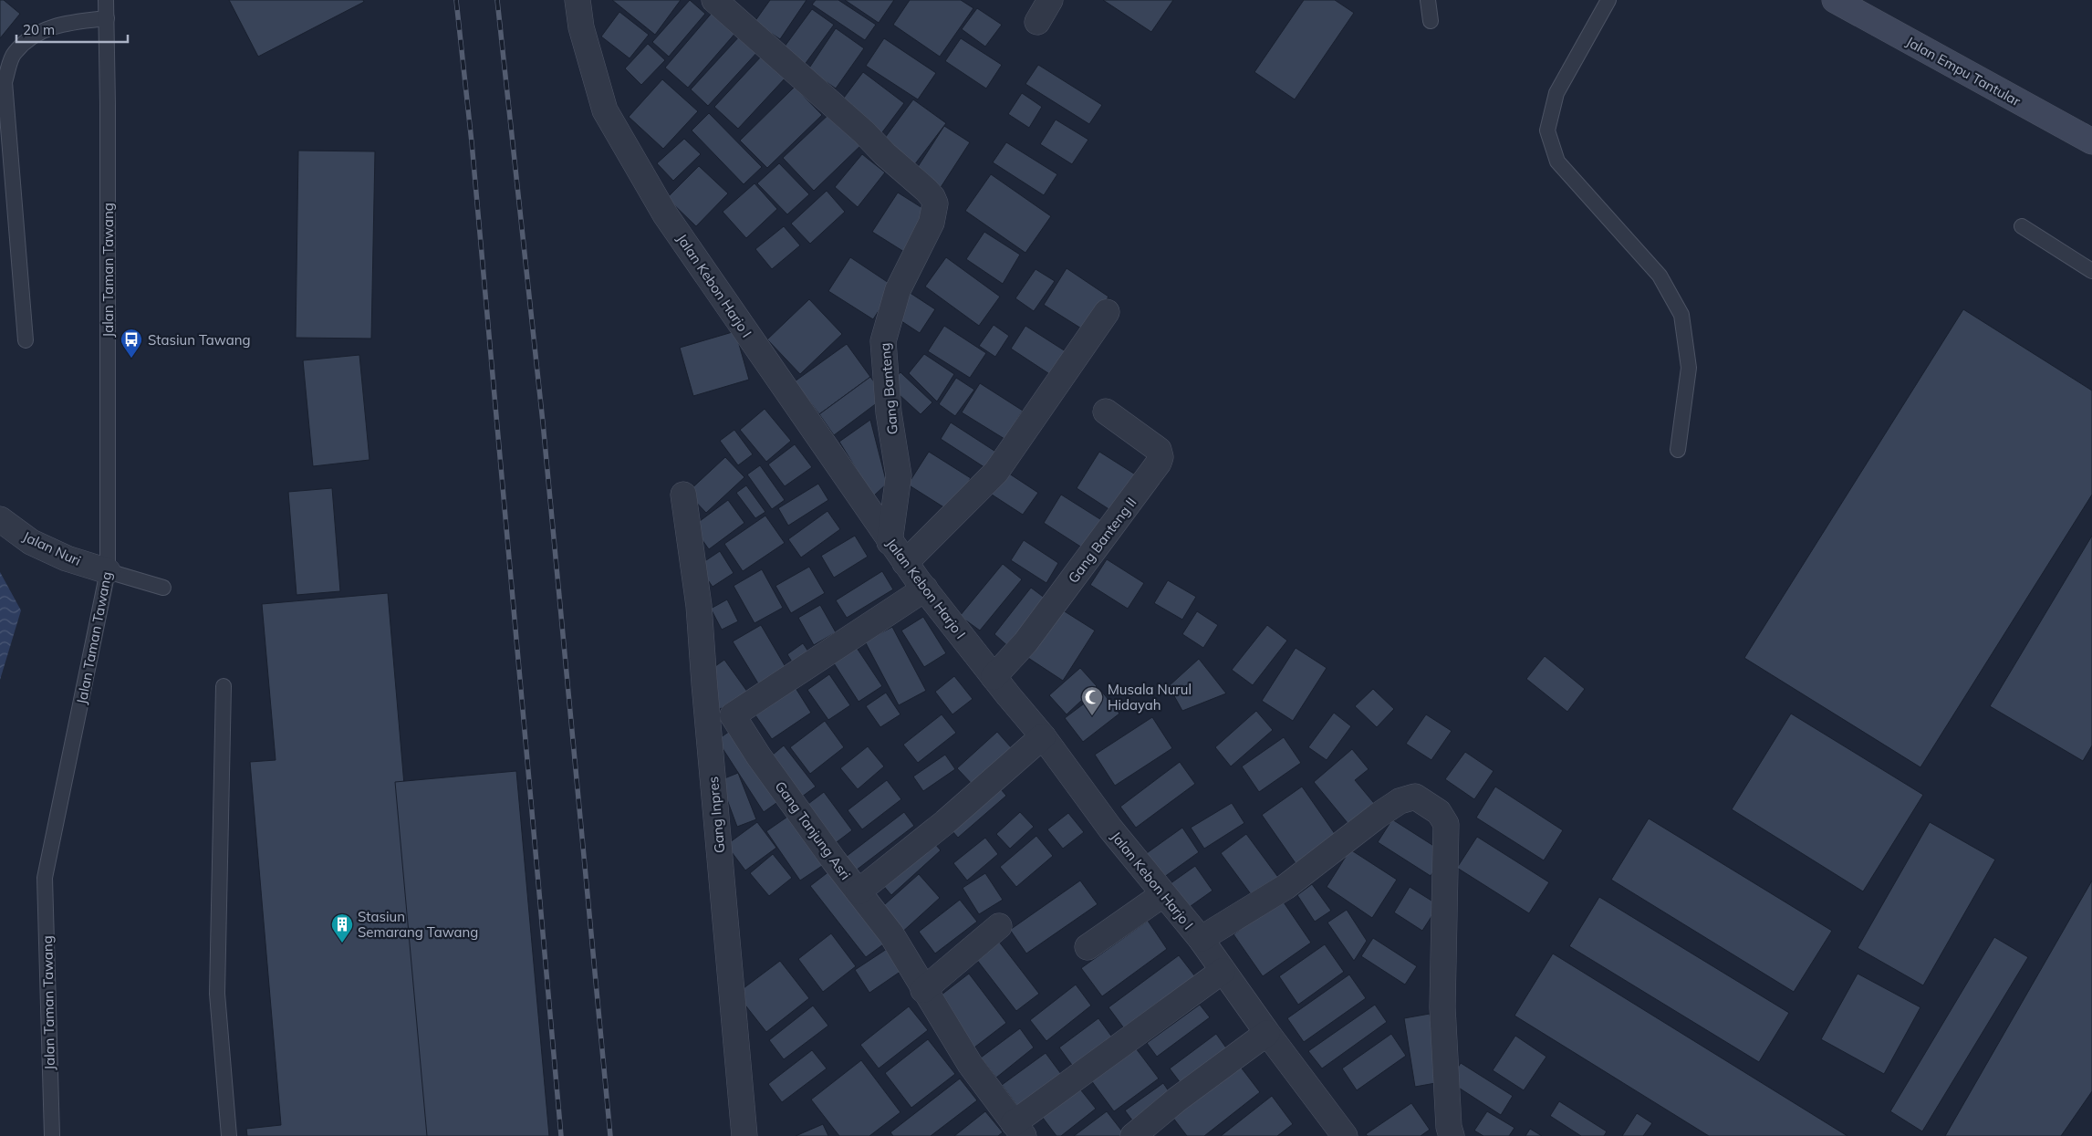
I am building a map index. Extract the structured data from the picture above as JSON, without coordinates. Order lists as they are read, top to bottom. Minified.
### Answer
{"streets":{"street":["Jalan Empu Tantular","Jalan Kebon Harjo I","Gang Banteng","Gang Banteng II","Jalan Nuri","Gang Inpres","Gang Tanjung Asri"],"lane":["Jalan Taman Tawang"]},"crossings":[["Jalan Taman Tawang","Jalan Nuri"],["Jalan Kebon Harjo I","Gang Banteng"],["Jalan Kebon Harjo I","Gang Banteng II"]],"places":{"bus stop":["Stasiun Tawang"],"mosque":["Musala Nurul Hidayah"],"building":["Stasiun Semarang Tawang"]},"scale_bar":"20 m"}
